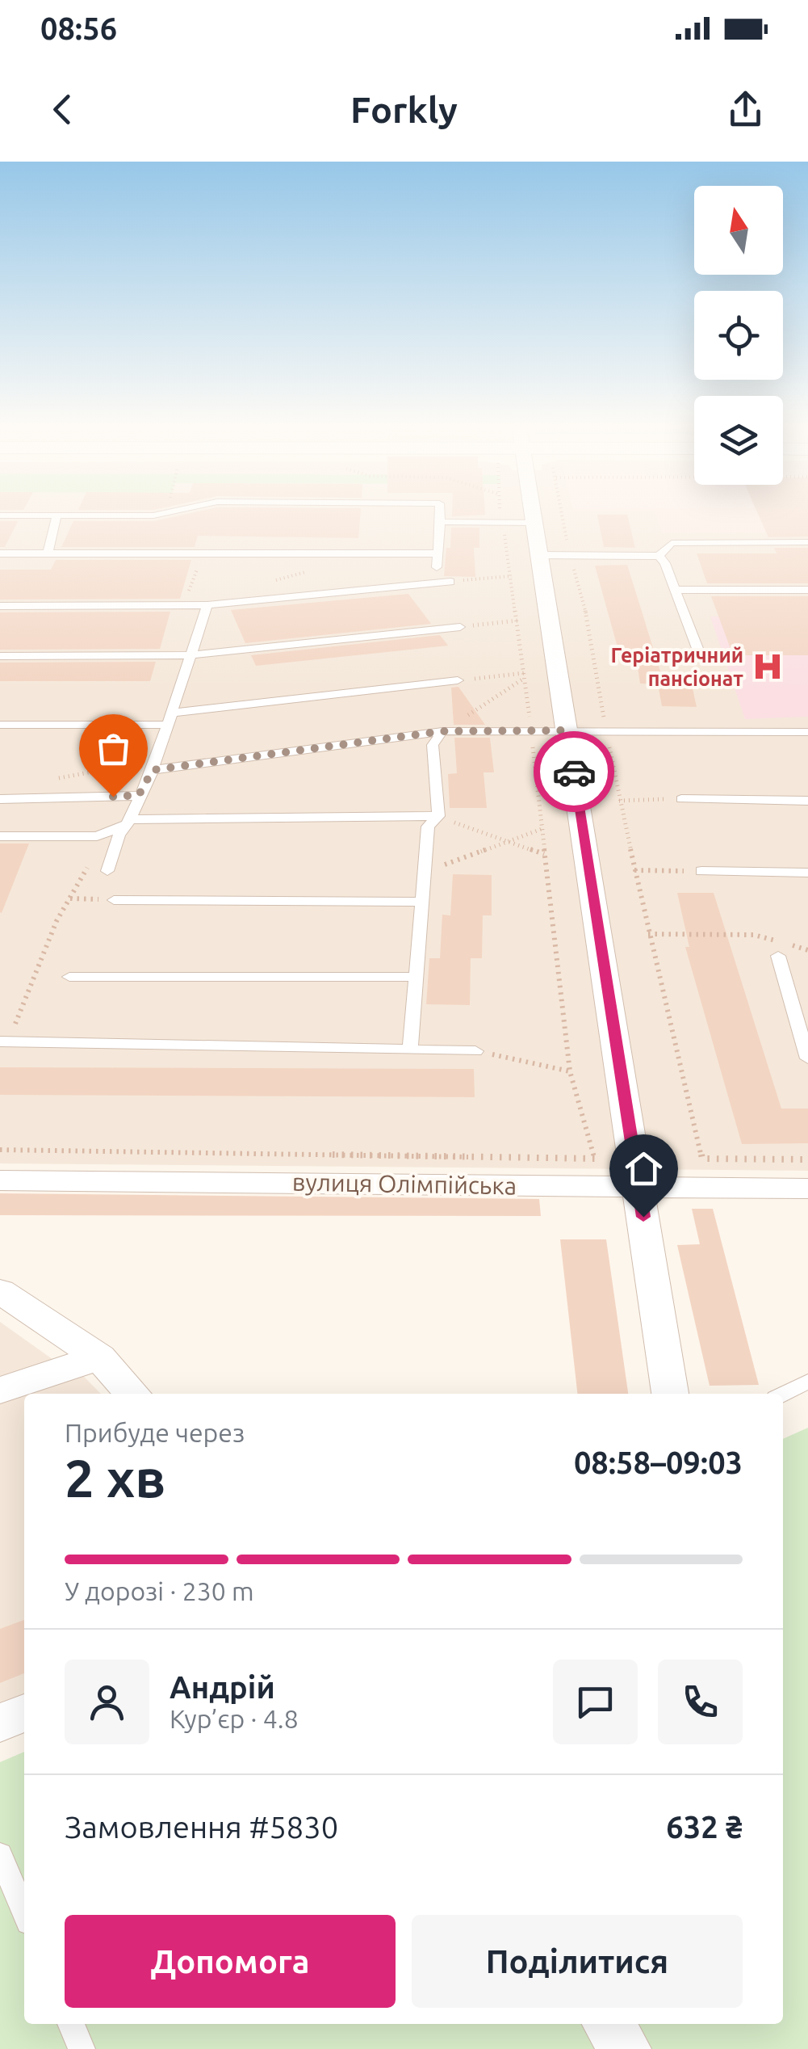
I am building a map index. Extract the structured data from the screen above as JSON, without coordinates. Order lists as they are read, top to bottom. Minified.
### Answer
{"streets":{"street":["вулиця Олімпійська"]},"places":{"hospital":["Геріатричний пансіонат"]},"north":"top","page":{"status":"08:56","header":"Forkly","heading":["2 хв","Прибуде через","08:58–09:03"],"panel":["Андрій","Кур’єр · 4.8","Замовлення #5830","632 ₴"],"bar":"У дорозі · 230 m","buttons":["Допомога","Поділитися"]}}
